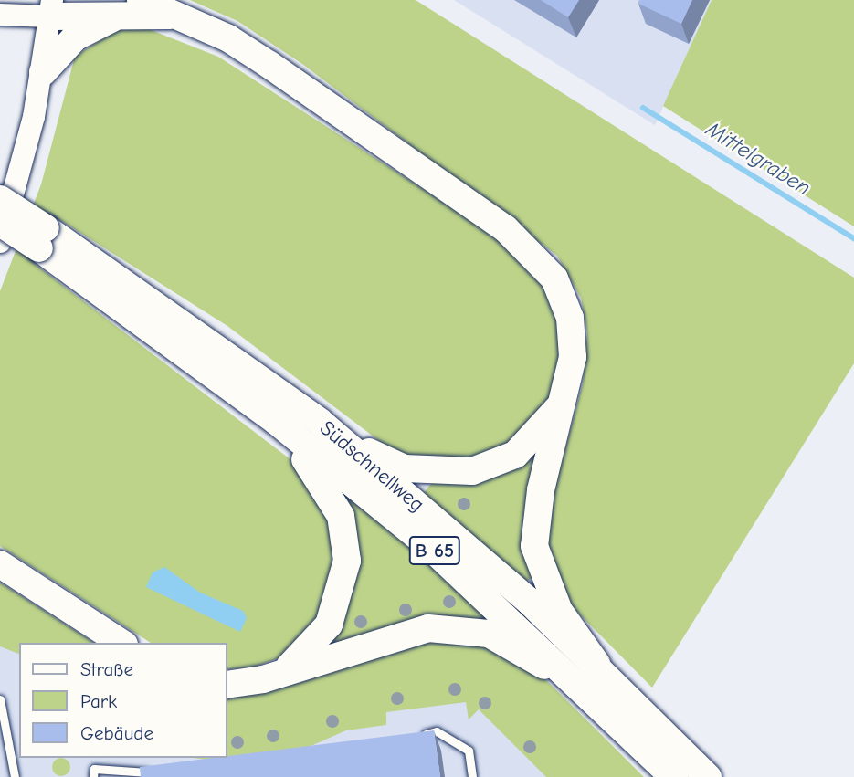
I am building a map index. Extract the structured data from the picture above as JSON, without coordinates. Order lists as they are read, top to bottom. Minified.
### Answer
{"streets":{"highway":["Südschnellweg","B 65"]},"water":["Mittelgraben"],"legend":["Straße","Park","Gebäude"]}
